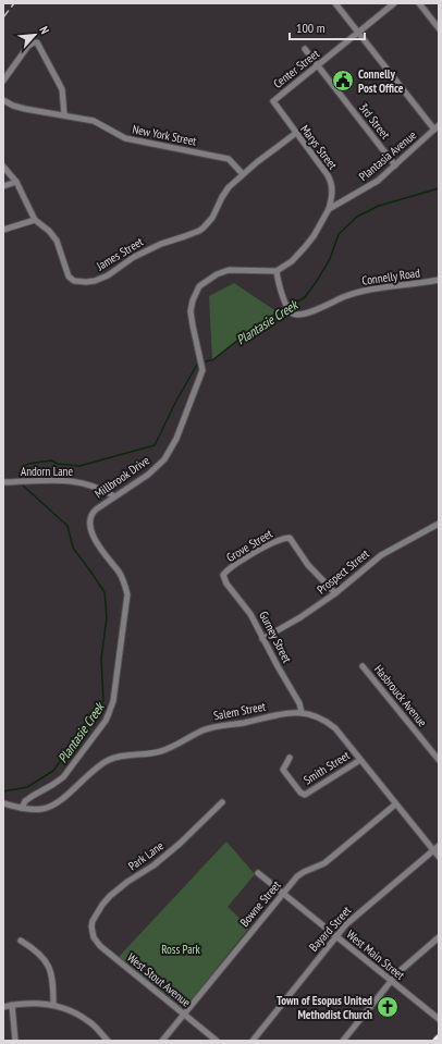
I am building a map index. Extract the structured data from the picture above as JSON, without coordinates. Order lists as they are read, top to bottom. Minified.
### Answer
{"streets":{"street":["Center Street","3rd Street","New York Street","Marys Street","Plantasia Avenue","James Street","Connelly Road","Andorn Lane","Millbrook Drive","Grove Street","Prospect Street","Gurney Street","Hasbrouck Avenue","Salem Street","Smith Street","Park Lane","Bowne Street","Bayard Street","West Main Street","West Stout Avenue"]},"crossings":[["Center Street","3rd Street"],["Center Street","Marys Street"],["3rd Street","Plantasia Avenue"],["New York Street","James Street"],["Marys Street","Plantasia Avenue"],["Marys Street","James Street"],["Connelly Road","Millbrook Drive"],["Andorn Lane","Millbrook Drive"],["Millbrook Drive","Salem Street"],["Grove Street","Prospect Street"],["Grove Street","Gurney Street"],["Prospect Street","Gurney Street"],["Gurney Street","Salem Street"],["Salem Street","Smith Street"],["Salem Street","Bowne Street"],["Salem Street","Bayard Street"],["Park Lane","West Stout Avenue"],["Bowne Street","West Main Street"],["Bowne Street","West Stout Avenue"],["Bayard Street","West Main Street"]],"water":["Plantasie Creek"],"parks":["Ross Park"],"places":{"public building":["Connelly Post Office"],"church":["Town of Esopus United Methodist Church"]},"scale_bar":"100 m","north":"top right"}
